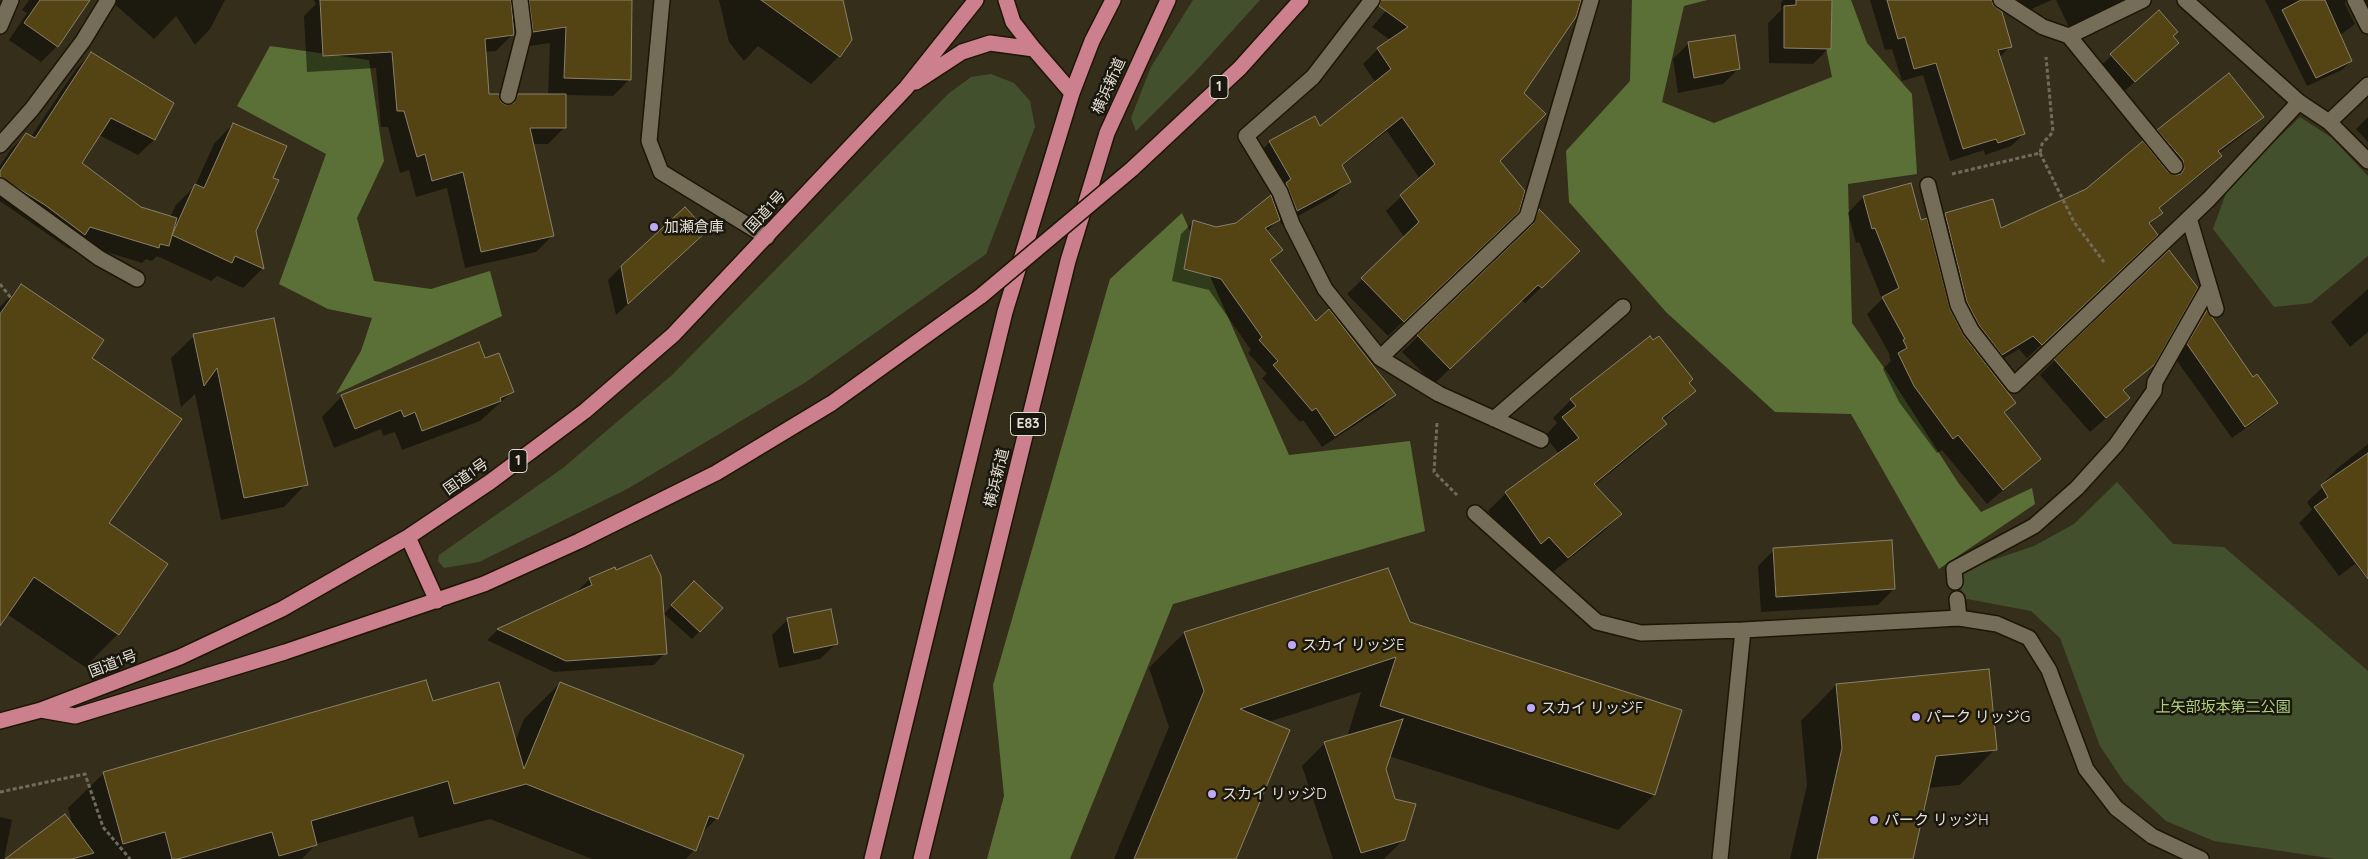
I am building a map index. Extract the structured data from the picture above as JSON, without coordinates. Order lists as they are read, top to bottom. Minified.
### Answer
{"streets":{"highway":["横浜新道","1","国道1号","E83"]},"crossings":[["1","国道1号"]],"parks":["上矢部坂本第二公園"],"places":["加瀬倉庫","スカイ リッジE","スカイ リッジF","パーク リッジG","スカイ リッジD","パーク リッジH"]}
